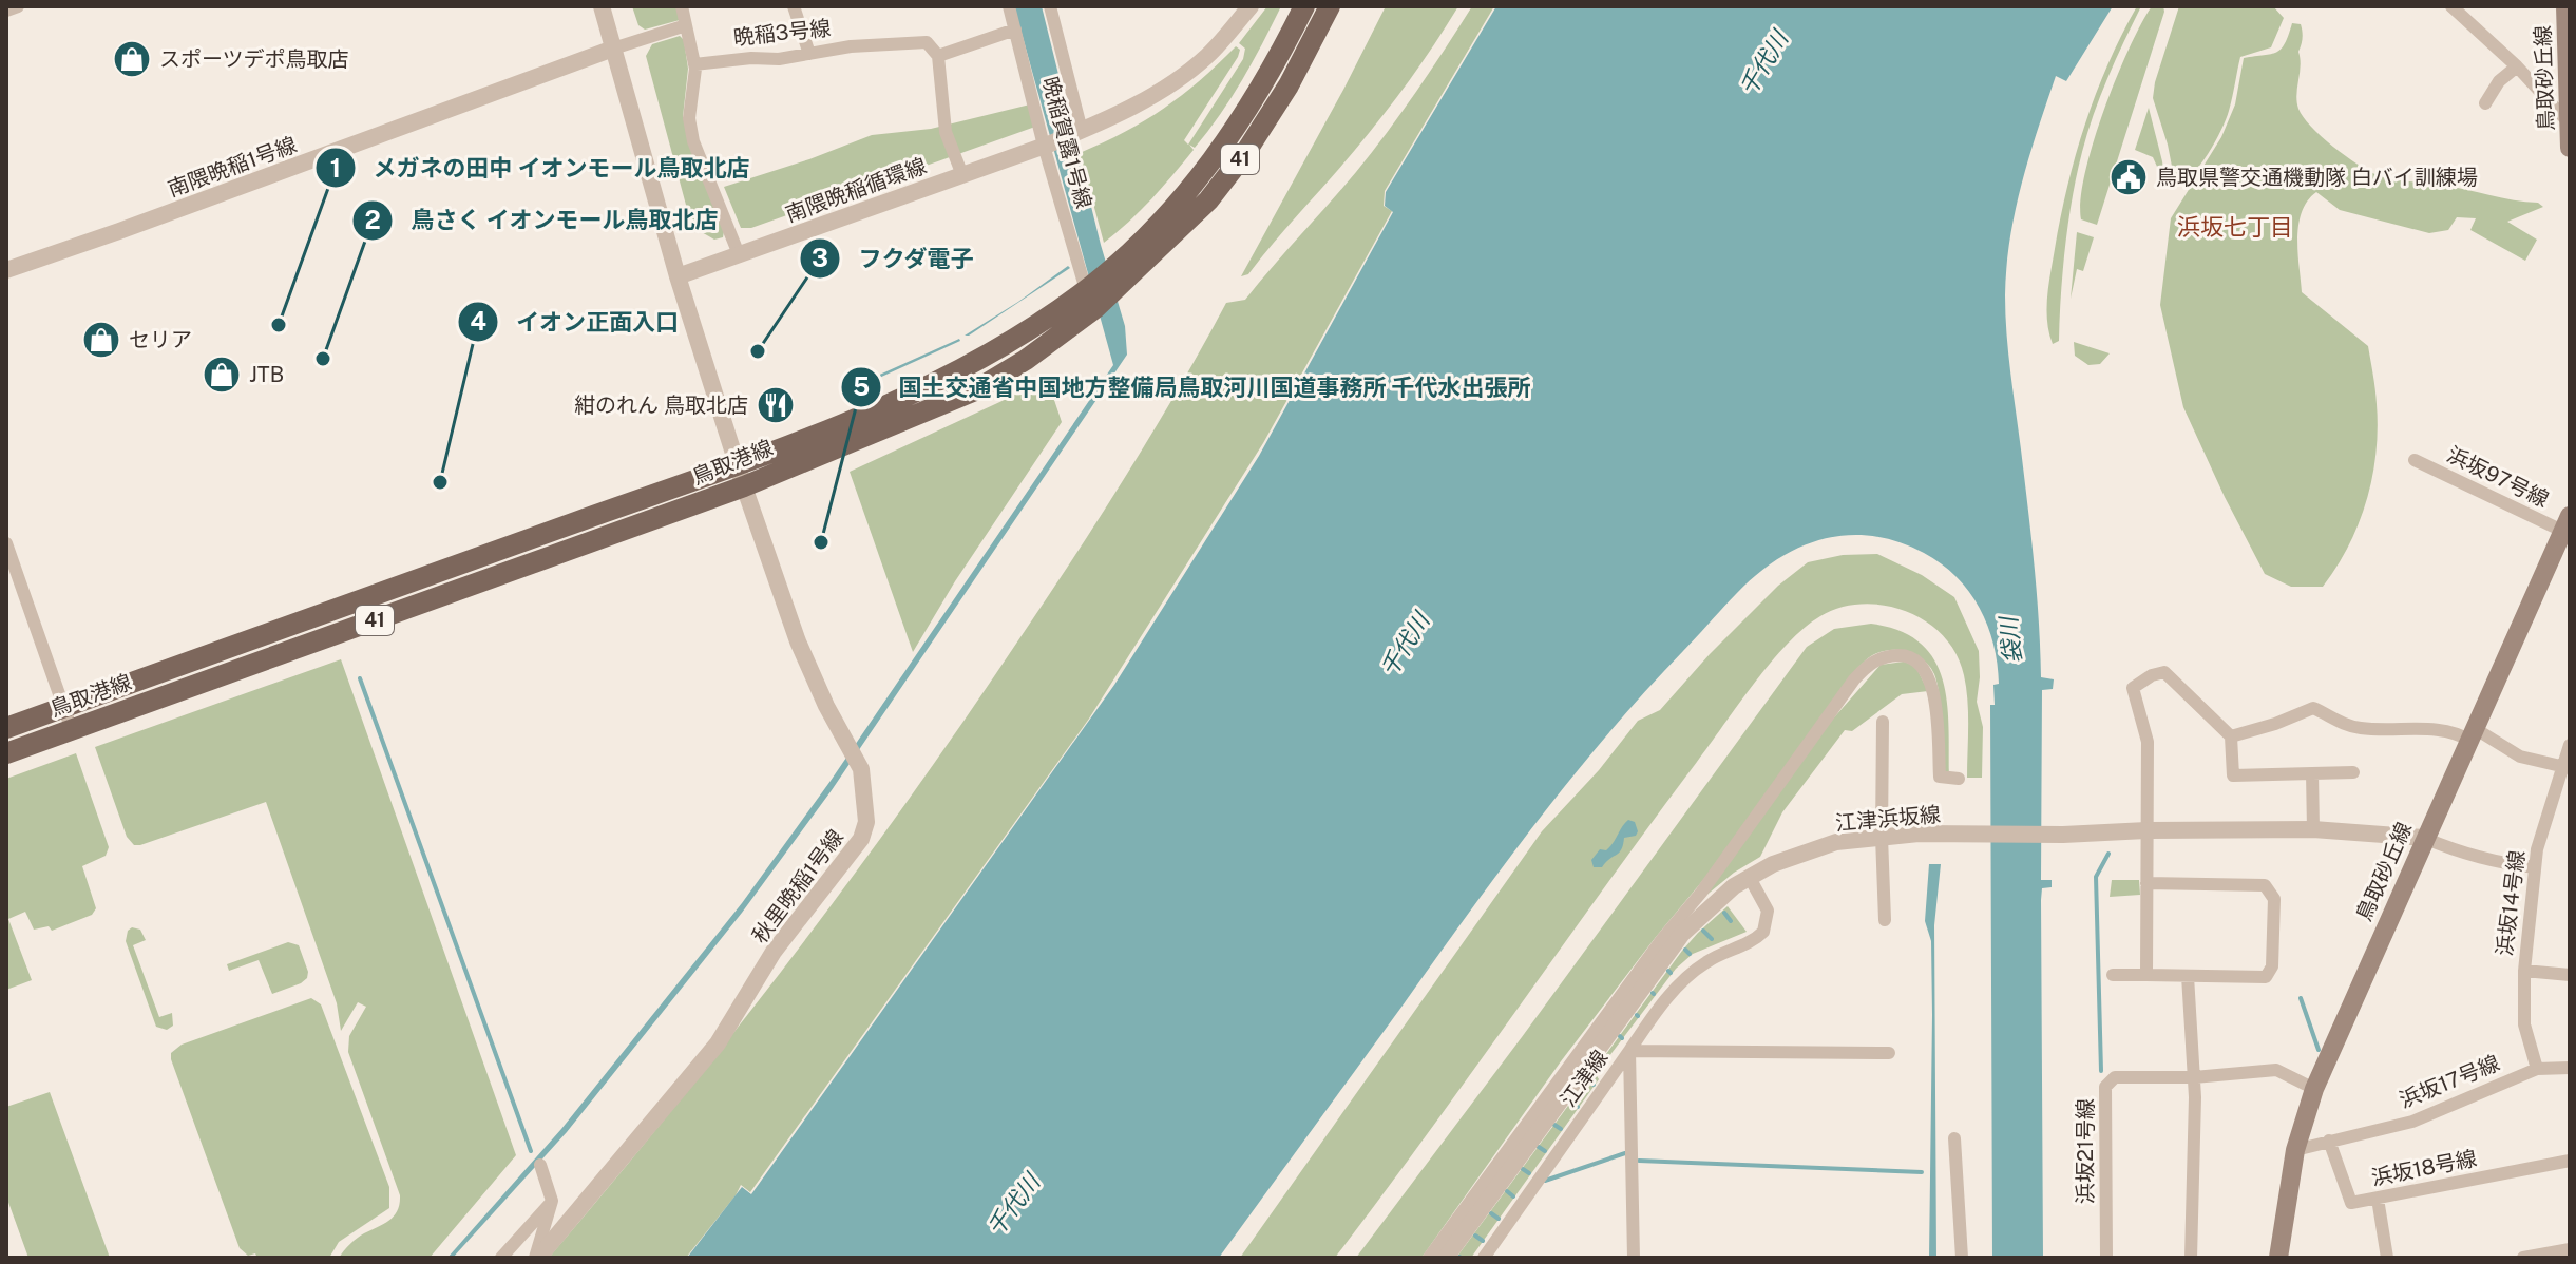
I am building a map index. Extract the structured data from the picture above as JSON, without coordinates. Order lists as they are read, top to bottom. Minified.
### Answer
{"streets":{"main road":["鳥取砂丘線","41","鳥取港線"],"street":["晩稲3号線","晩稲賀露1号線","南隈晩稲1号線","南隈晩稲循環線","浜坂97号線","江津浜坂線","秋里晩稲1号線","浜坂14号線","江津線","浜坂17号線","浜坂21号線","浜坂18号線"]},"crossings":[["鳥取砂丘線","浜坂97号線"],["鳥取砂丘線","江津浜坂線"],["鳥取砂丘線","浜坂17号線"],["鳥取砂丘線","浜坂21号線"],["晩稲賀露1号線","南隈晩稲循環線"],["晩稲賀露1号線","鳥取港線"],["南隈晩稲1号線","秋里晩稲1号線"],["南隈晩稲循環線","秋里晩稲1号線"],["鳥取港線","秋里晩稲1号線"],["浜坂14号線","浜坂17号線"],["浜坂17号線","浜坂18号線"]],"districts":["浜坂七丁目"],"water":["千代川","袋川"],"places":{"shop":["スポーツデポ鳥取店","セリア","JTB"],"public building":["鳥取県警交通機動隊 白バイ訓練場"],"other":["メガネの田中 イオンモール鳥取北店","フクダ電子","鳥さく イオンモール鳥取北店","イオン正面入口","国土交通省中国地方整備局鳥取河川国道事務所 千代水出張所"],"restaurant":["紺のれん 鳥取北店"]}}
